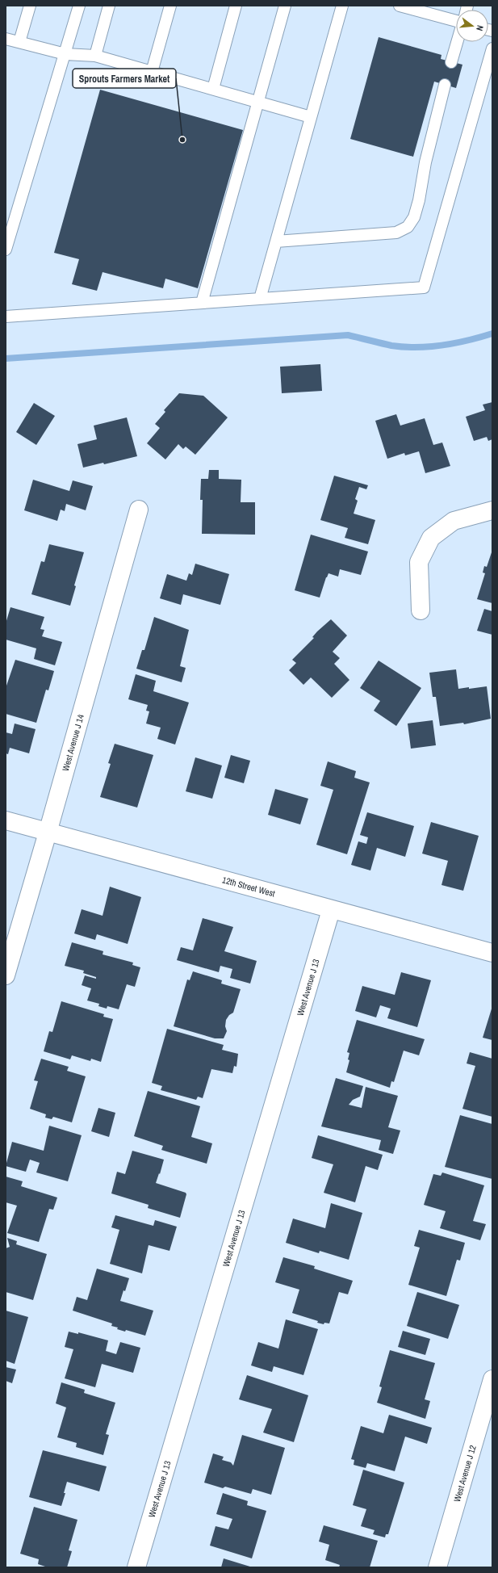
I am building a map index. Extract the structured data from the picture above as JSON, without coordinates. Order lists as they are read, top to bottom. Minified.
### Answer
{"streets":{"street":["West Avenue J 14","12th Street West","West Avenue J 13","West Avenue J 12"]},"crossings":[["West Avenue J 14","12th Street West"],["12th Street West","West Avenue J 13"]],"places":["Sprouts Farmers Market"],"north":"right"}
